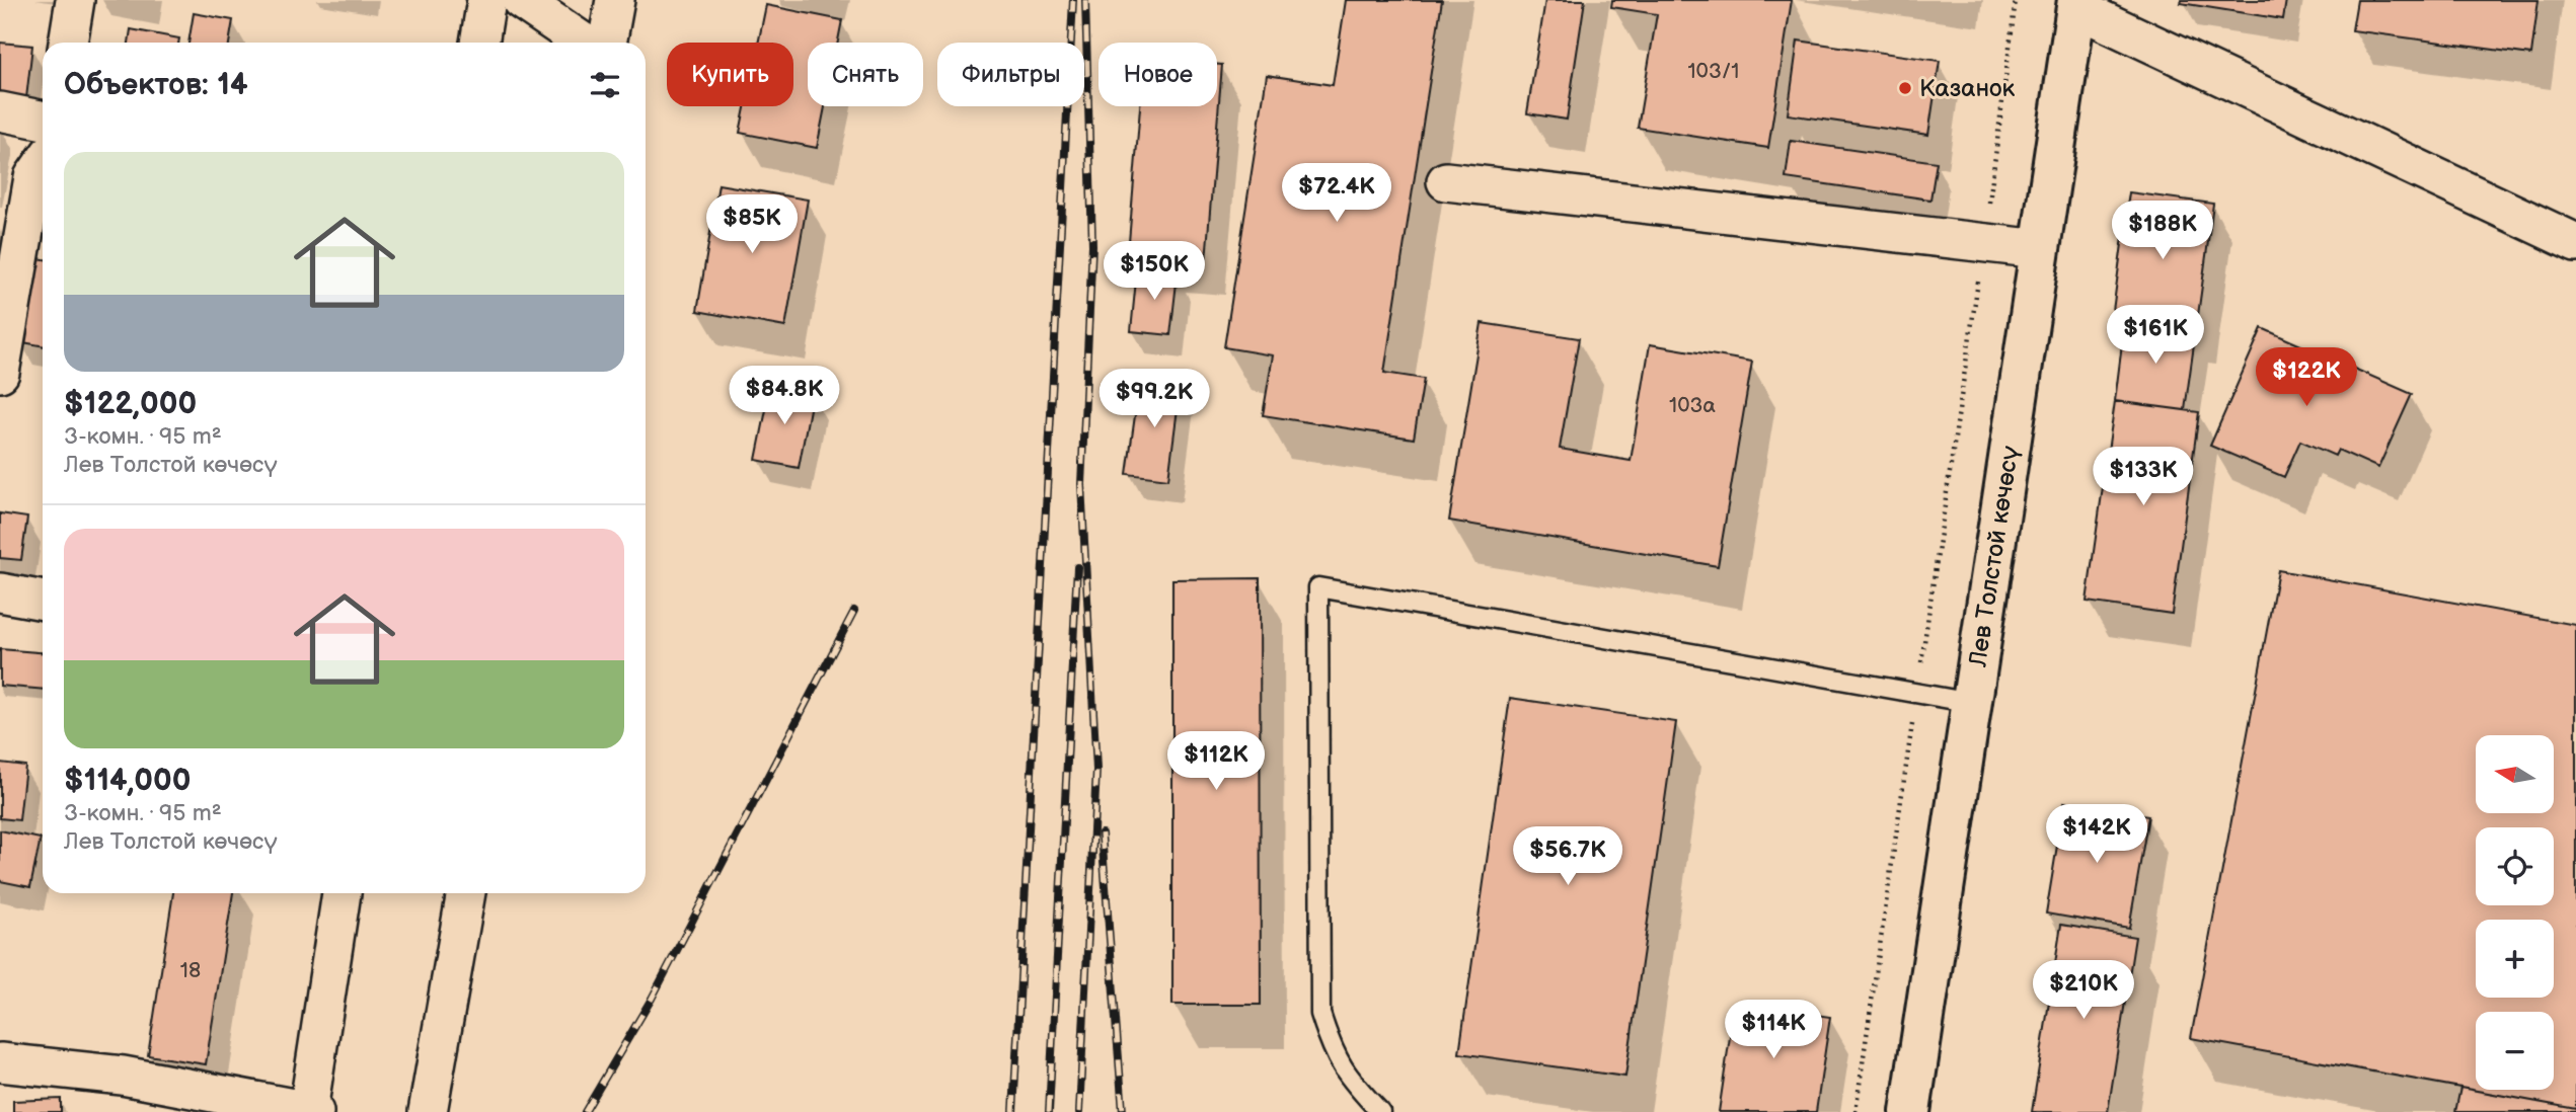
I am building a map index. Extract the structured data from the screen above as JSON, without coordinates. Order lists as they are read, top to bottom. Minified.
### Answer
{"streets":{"main road":["Лев Толстой көчөсү"]},"places":["Казанок"],"house_numbers":["103/1","103а","18"],"north":"left","page":{"chip":["Купить","Снять","Фильтры","Новое"],"heading":"Объектов: 14","list":[{"name":"$122,000","note":"3-комн. · 95 m² · Лев Толстой көчөсү"},{"name":"$114,000","note":"3-комн. · 95 m² · Лев Толстой көчөсү"}],"price":["$72.4K","$85K","$188K","$150K","$161K","$122K","$84.8K","$99.2K","$133K","$112K","$142K","$56.7K","$210K","$114K"],"map_buttons":["+","−"]}}
